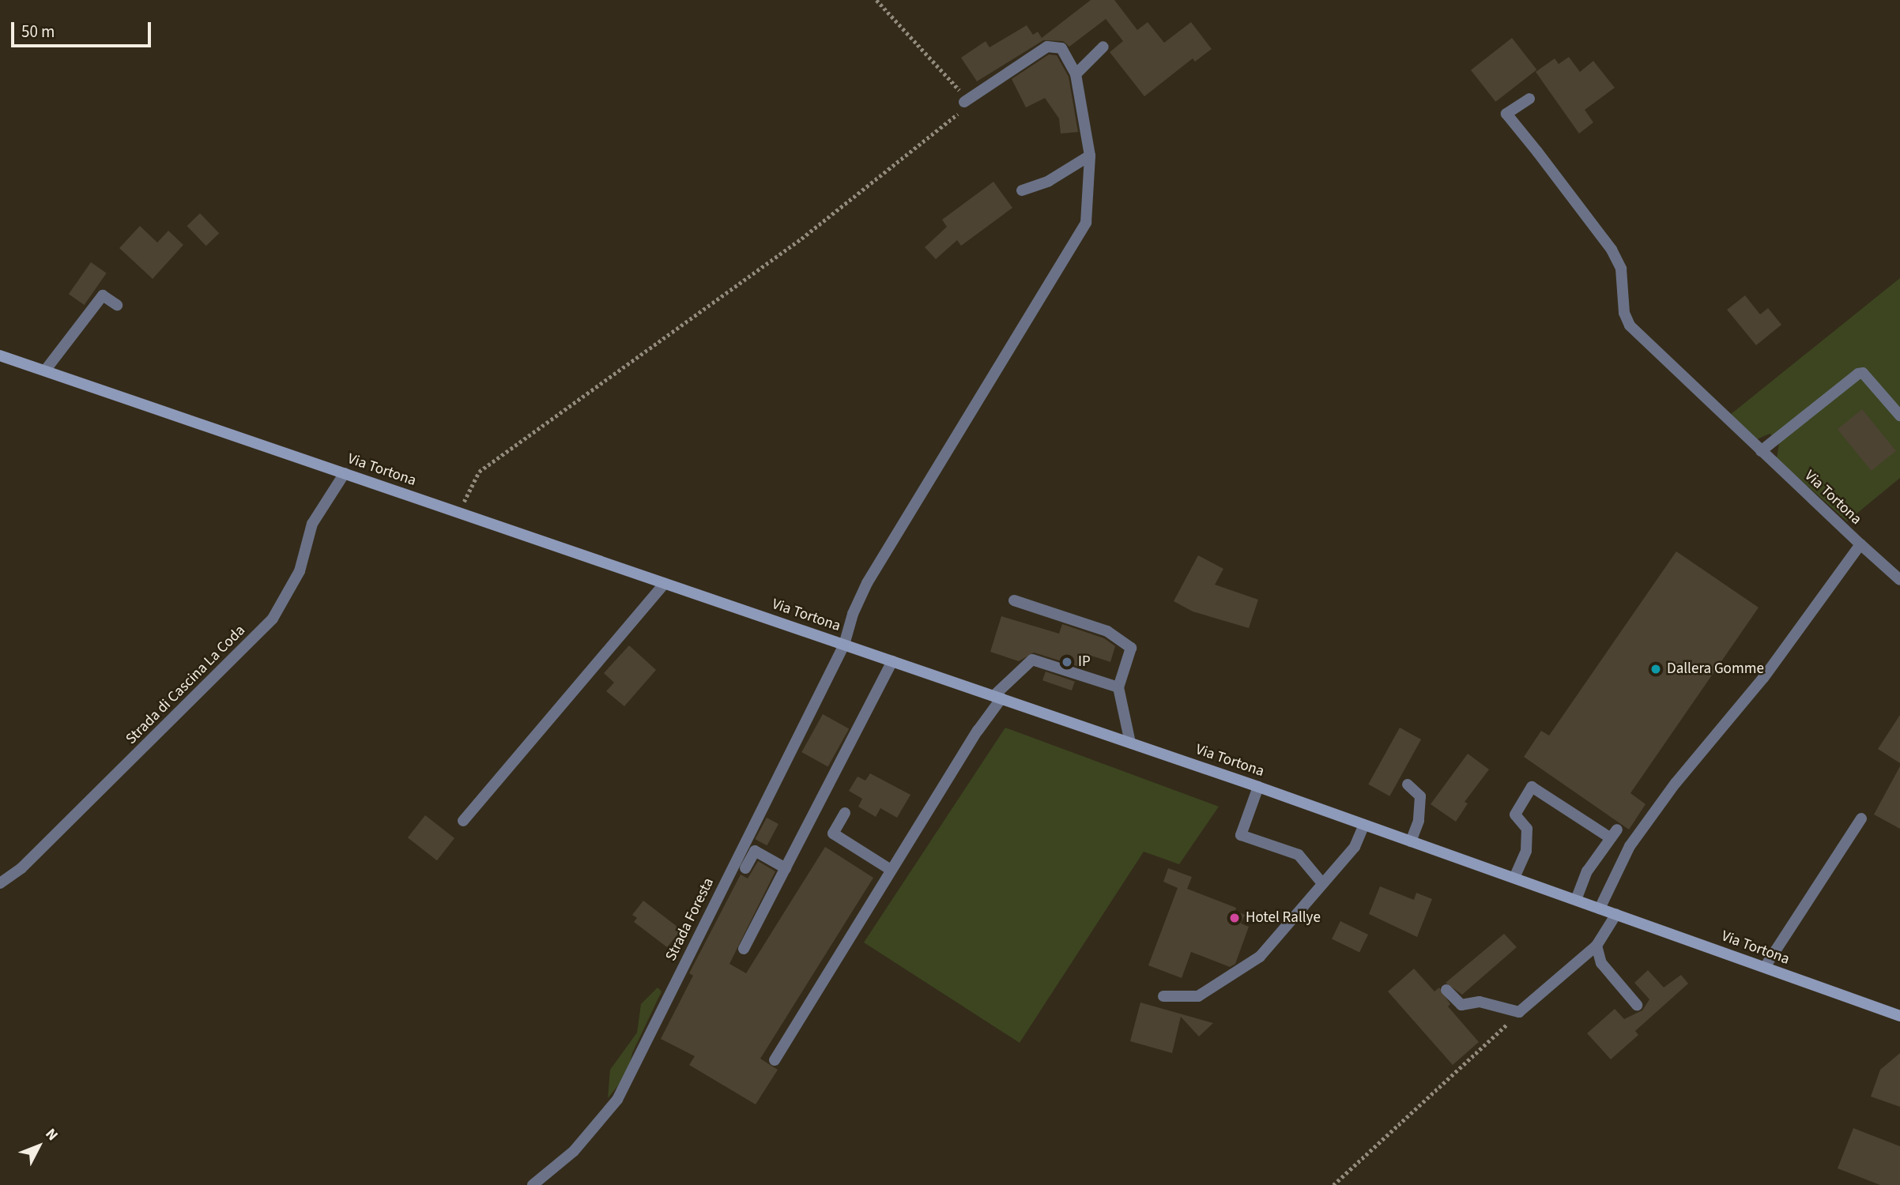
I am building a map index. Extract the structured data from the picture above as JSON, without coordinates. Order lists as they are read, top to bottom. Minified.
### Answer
{"streets":{"main road":["Via Tortona"],"street":["Strada di Cascina La Coda","Strada Foresta"]},"crossings":[["Via Tortona","Strada di Cascina La Coda"],["Via Tortona","Strada Foresta"]],"places":["IP","Dallera Gomme","Hotel Rallye"],"scale_bar":"50 m","north":"top right"}
